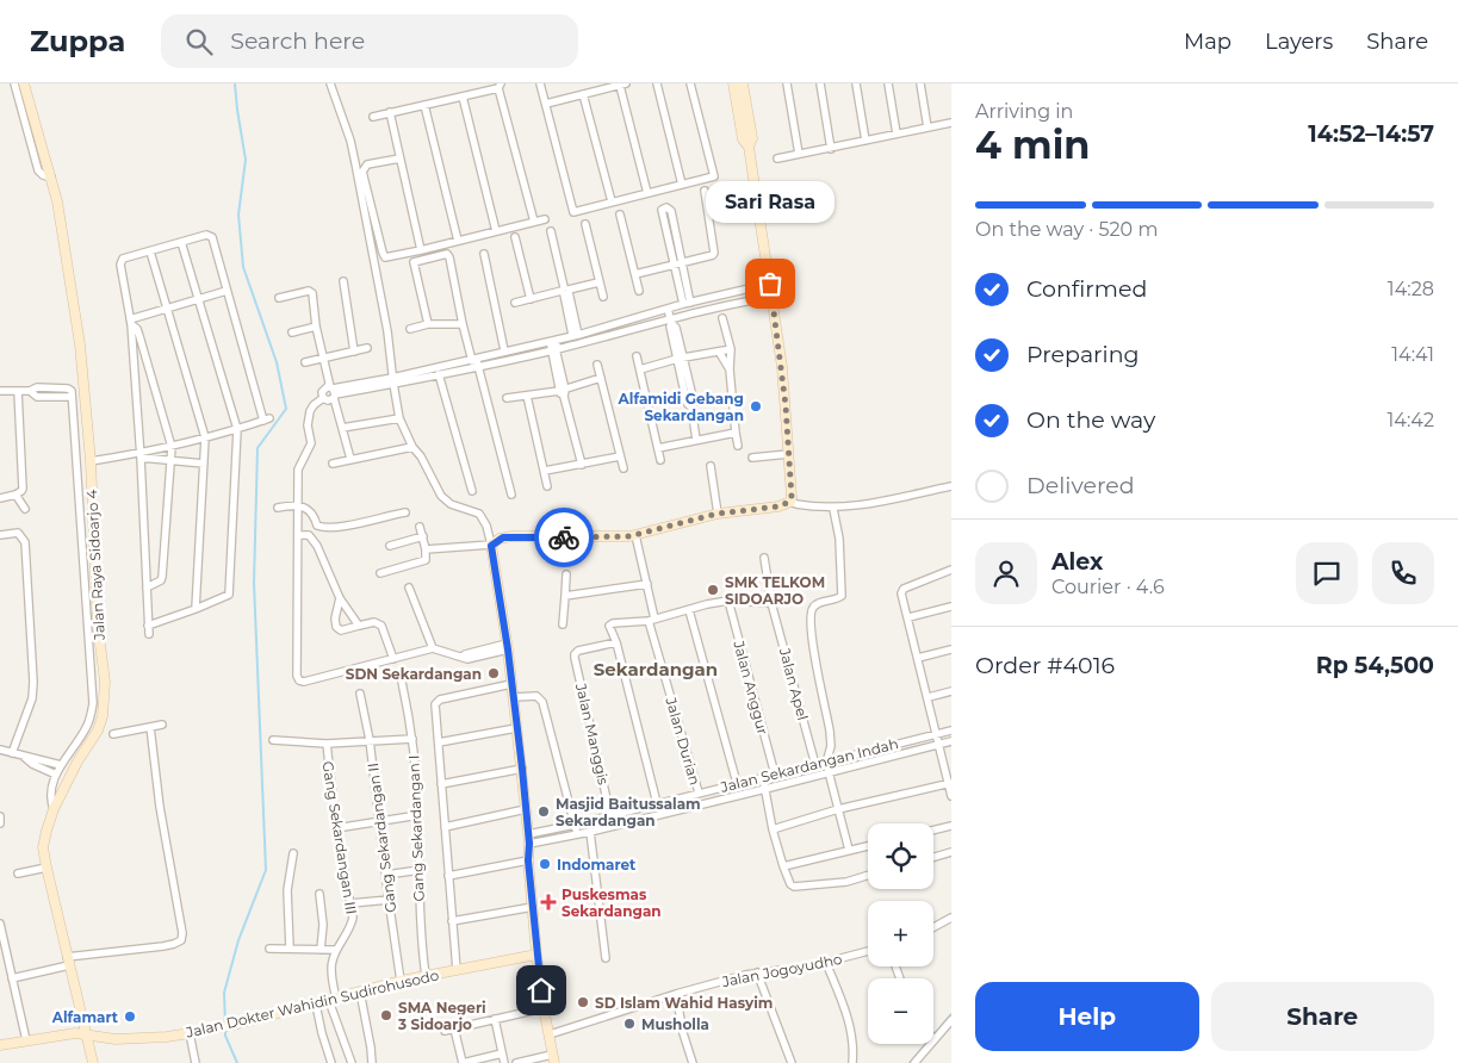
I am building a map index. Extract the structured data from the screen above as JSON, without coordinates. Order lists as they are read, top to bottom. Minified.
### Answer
{"streets":{"street":["Jalan Raya Sidoarjo 4","Jalan Apel","Jalan Anggur","Jalan Manggis","Jalan Durian","Jalan Sekardangan Indah","Gang Sekardangan I","Gang Sekardangan III","Gang Sekardangan II","Jalan Jogoyudho","Jalan Dokter Wahidin Sudirohusodo"]},"crossings":[["Jalan Raya Sidoarjo 4","Jalan Dokter Wahidin Sudirohusodo"],["Jalan Apel","Jalan Sekardangan Indah"],["Jalan Anggur","Jalan Sekardangan Indah"],["Jalan Manggis","Jalan Sekardangan Indah"],["Jalan Durian","Jalan Sekardangan Indah"],["Gang Sekardangan I","Jalan Dokter Wahidin Sudirohusodo"],["Gang Sekardangan III","Jalan Dokter Wahidin Sudirohusodo"],["Gang Sekardangan II","Jalan Dokter Wahidin Sudirohusodo"]],"districts":["Sekardangan"],"places":{"other":["Sari Rasa","Alfamidi Gebang Sekardangan","SMK TELKOM SIDOARJO","SDN Sekardangan","Masjid Baitussalam Sekardangan","Indomaret","SD Islam Wahid Hasyim","SMA Negeri 3 Sidoarjo","Alfamart","Musholla"],"health":["Puskesmas Sekardangan"]},"page":{"header":"Zuppa","search":"Search here","nav":["Map","Layers","Share"],"heading":["4 min","Arriving in","14:52–14:57"],"panel":["Alex","Courier · 4.6","Order #4016","Rp 54,500"],"bubble":"Sari Rasa","bar":"On the way · 520 m","list":[["Confirmed","14:28"],["Preparing","14:41"],["On the way","14:42"],"Delivered"],"map_buttons":["+","−"],"buttons":["Help","Share"]}}
